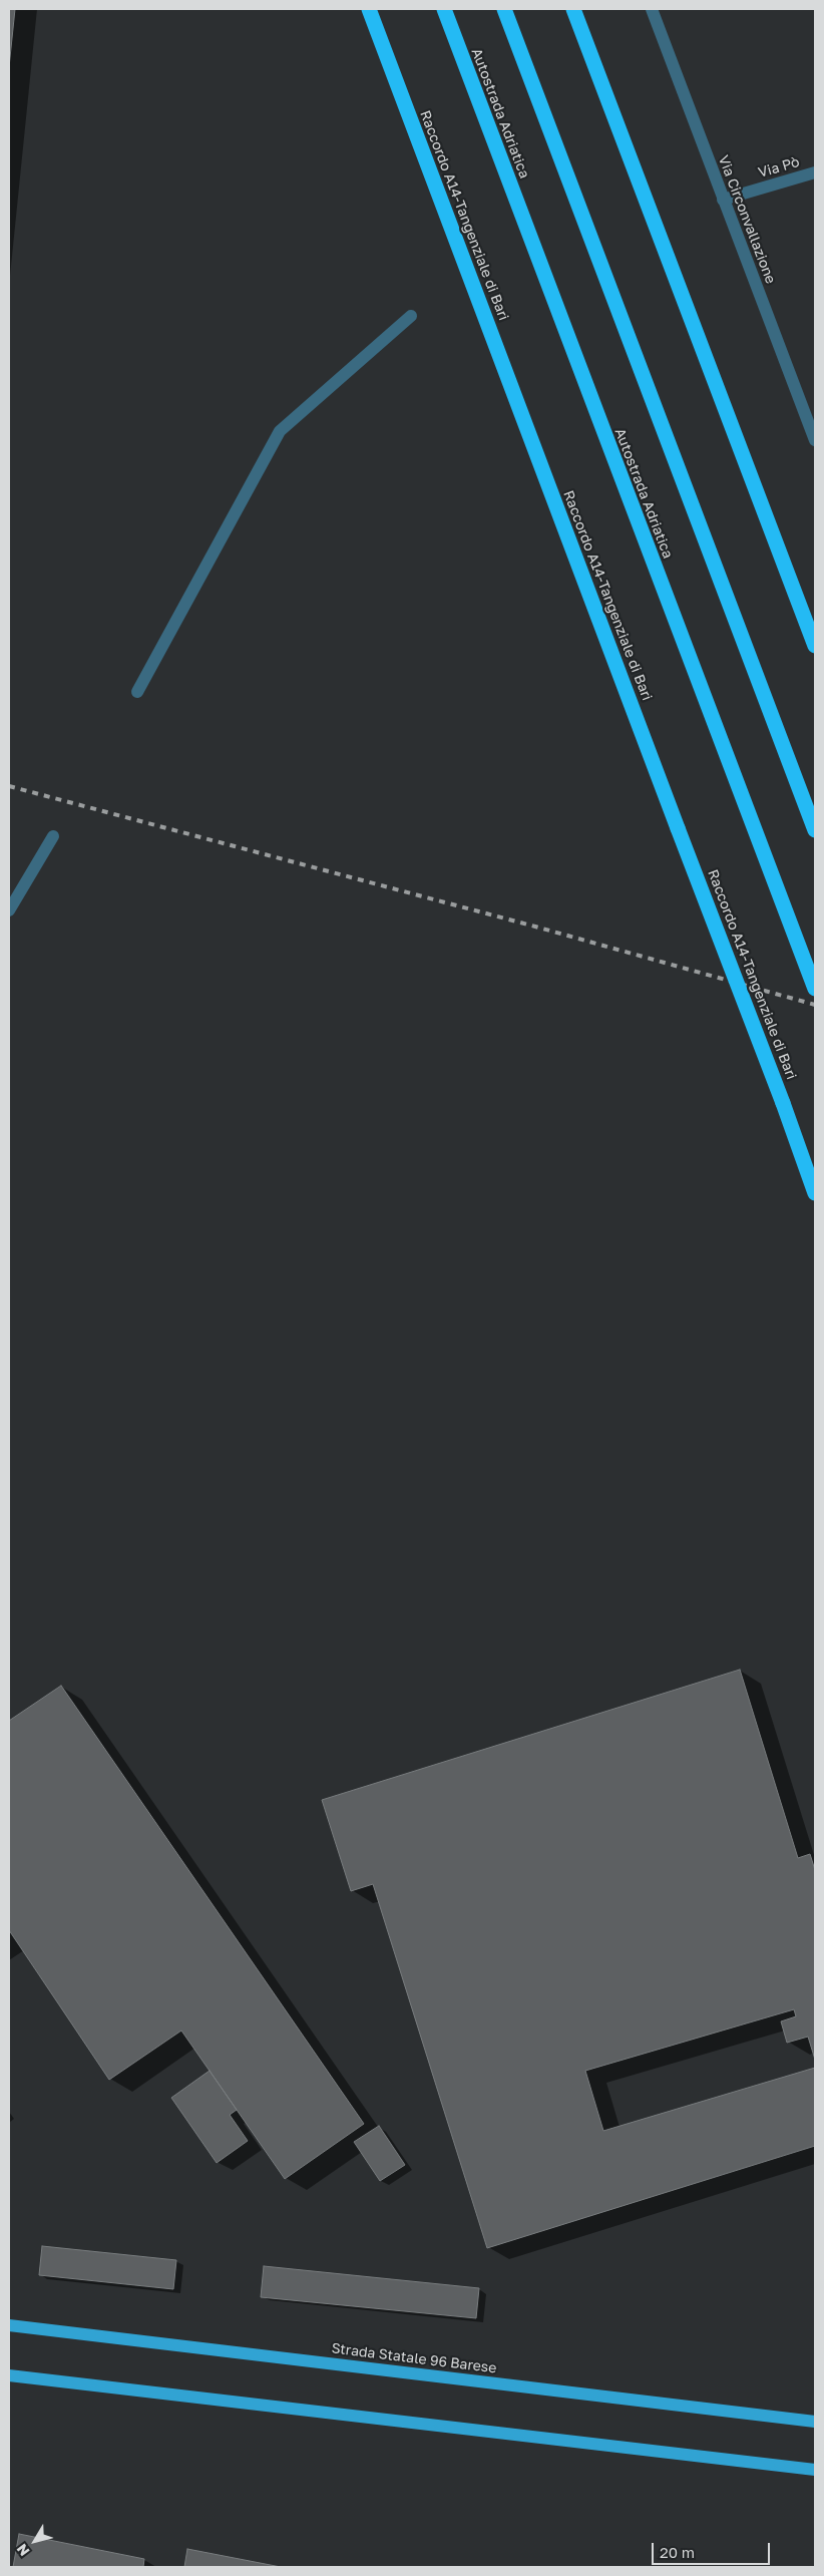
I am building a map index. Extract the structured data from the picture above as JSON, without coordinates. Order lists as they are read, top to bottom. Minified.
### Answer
{"streets":{"highway":["Autostrada Adriatica","Raccordo A14-Tangenziale di Bari"],"main road":["Strada Statale 96 Barese"],"street":["Via Pò","Via Circonvallazione"]},"crossings":[["Via Pò","Via Circonvallazione"]],"scale_bar":"20 m","north":"bottom left"}
